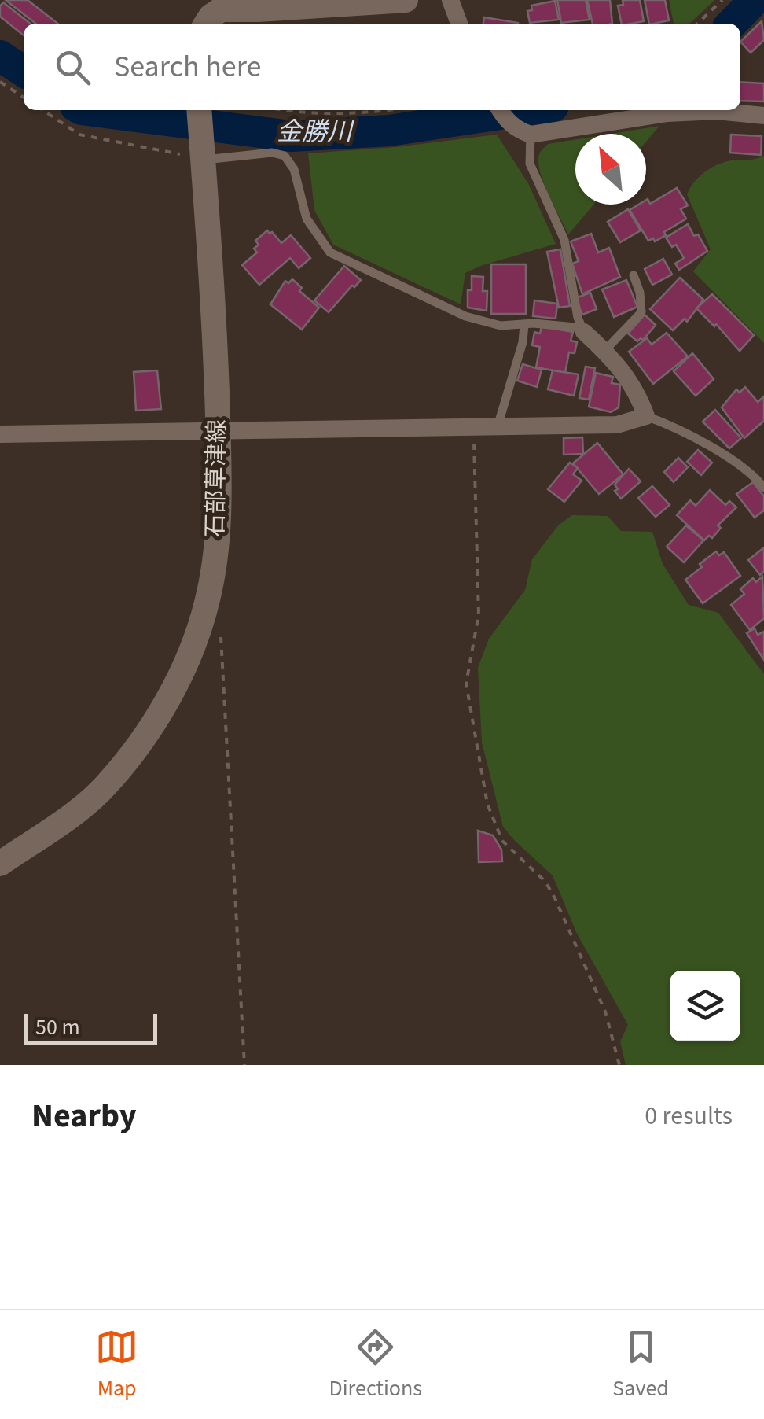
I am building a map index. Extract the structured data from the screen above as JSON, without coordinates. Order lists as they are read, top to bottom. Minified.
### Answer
{"streets":{"main road":["石部草津線"]},"water":["金勝川"],"scale_bar":"50 m","north":"top left","page":{"search":"Search here","scale":"50 m","heading":["Nearby","0 results"],"nav":["Map","Directions","Saved"]}}
